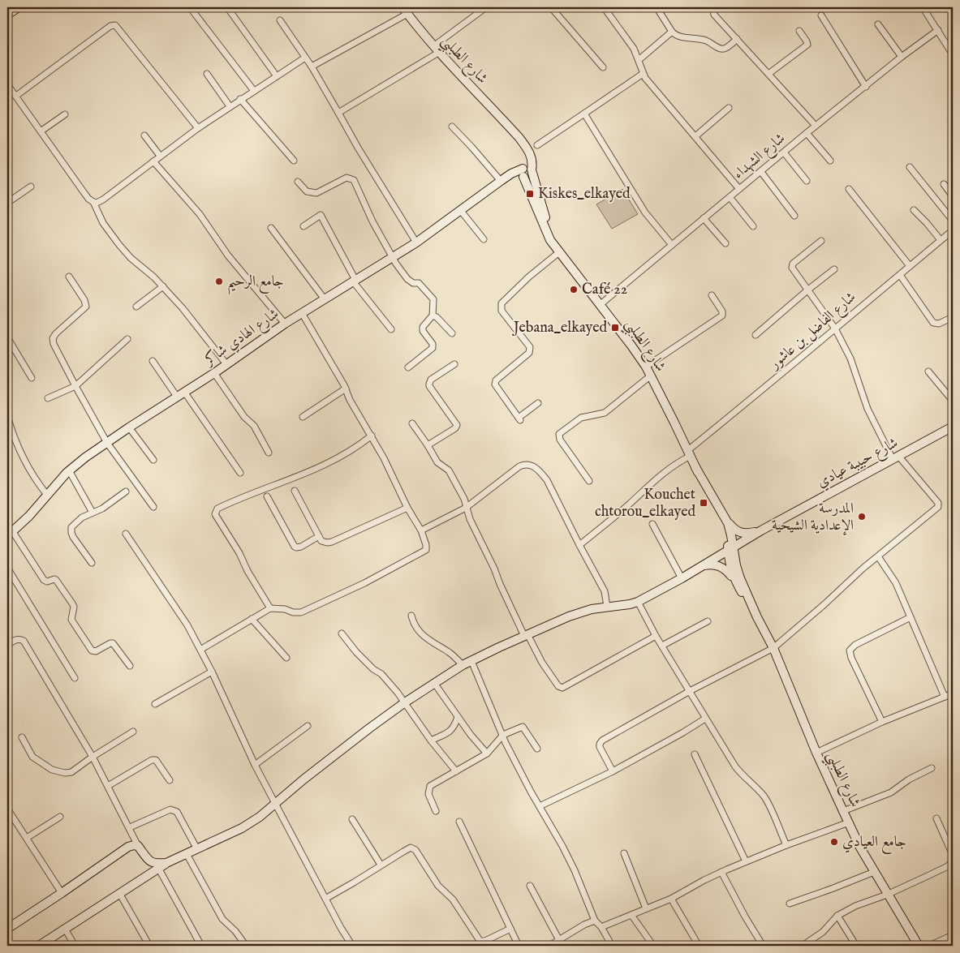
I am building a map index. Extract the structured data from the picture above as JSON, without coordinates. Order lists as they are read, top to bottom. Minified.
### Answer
{"streets":{"street":["شارع الطبلبي","شارع الشهداء","شارع الفاضل بن عاشور","شارع الهادي شاكر","شارع حبيبة عيادي"]},"crossings":[["شارع الطبلبي","شارع الشهداء"],["شارع الطبلبي","شارع الفاضل بن عاشور"],["شارع الطبلبي","شارع حبيبة عيادي"]],"places":{"transit":["Kiskes_elkayed","Jebana_elkayed","Kouchet chtorou_elkayed"],"other":["جامع الرحيم","Café 22","المدرسة الإعدادية الشيحية","جامع العيادي"]}}
